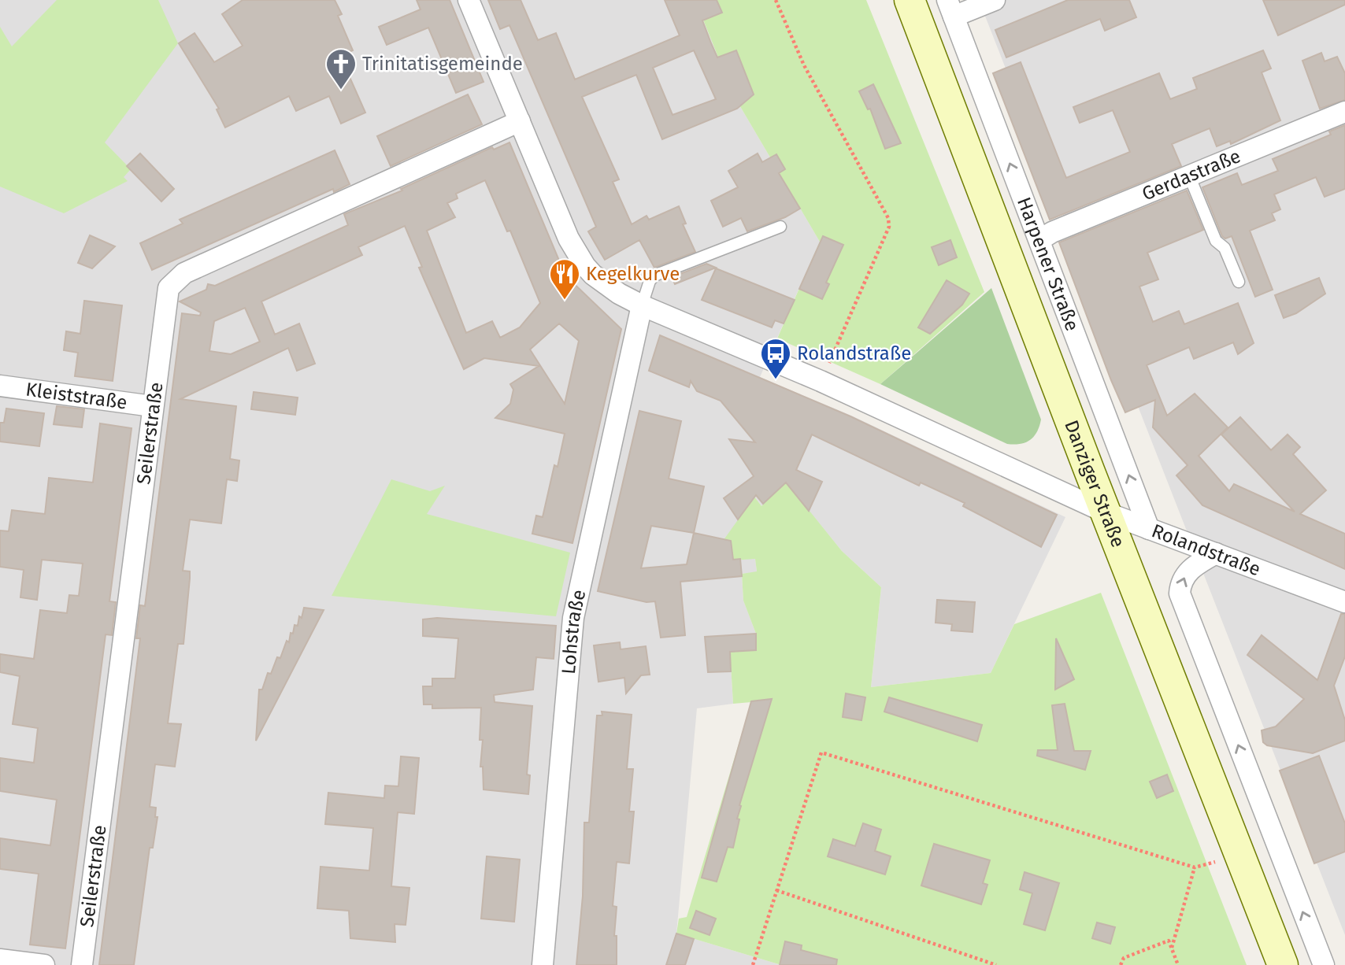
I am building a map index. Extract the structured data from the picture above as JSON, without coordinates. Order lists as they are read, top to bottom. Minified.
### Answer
{"streets":{"main road":["Danziger Straße"],"street":["Gerdastraße","Harpener Straße","Kleiststraße","Seilerstraße","Rolandstraße","Lohstraße"]},"crossings":[["Gerdastraße","Harpener Straße"],["Harpener Straße","Rolandstraße"],["Kleiststraße","Seilerstraße"],["Seilerstraße","Rolandstraße"],["Danziger Straße","Rolandstraße"],["Rolandstraße","Lohstraße"]],"one_way":["Harpener Straße"],"places":{"church":["Trinitatisgemeinde"],"restaurant":["Kegelkurve"],"bus stop":["Rolandstraße"]}}
